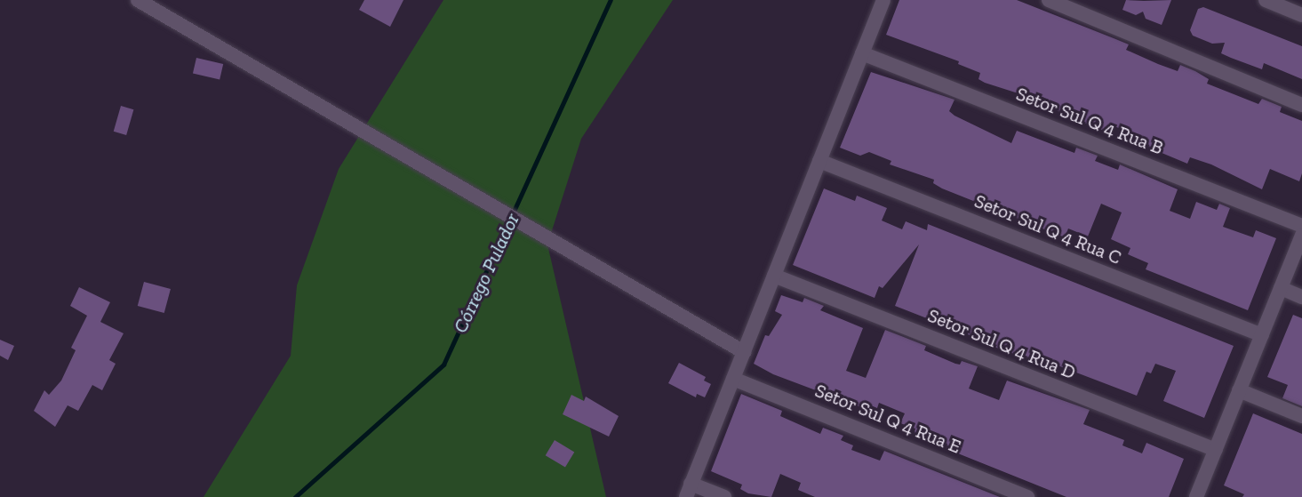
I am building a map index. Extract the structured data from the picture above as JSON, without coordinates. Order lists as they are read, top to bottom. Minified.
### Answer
{"streets":{"street":["Setor Sul Q 4 Rua B","Setor Sul Q 4 Rua C","Setor Sul Q 4 Rua D","Setor Sul Q 4 Rua E"]},"water":["Córrego Pulador"]}
